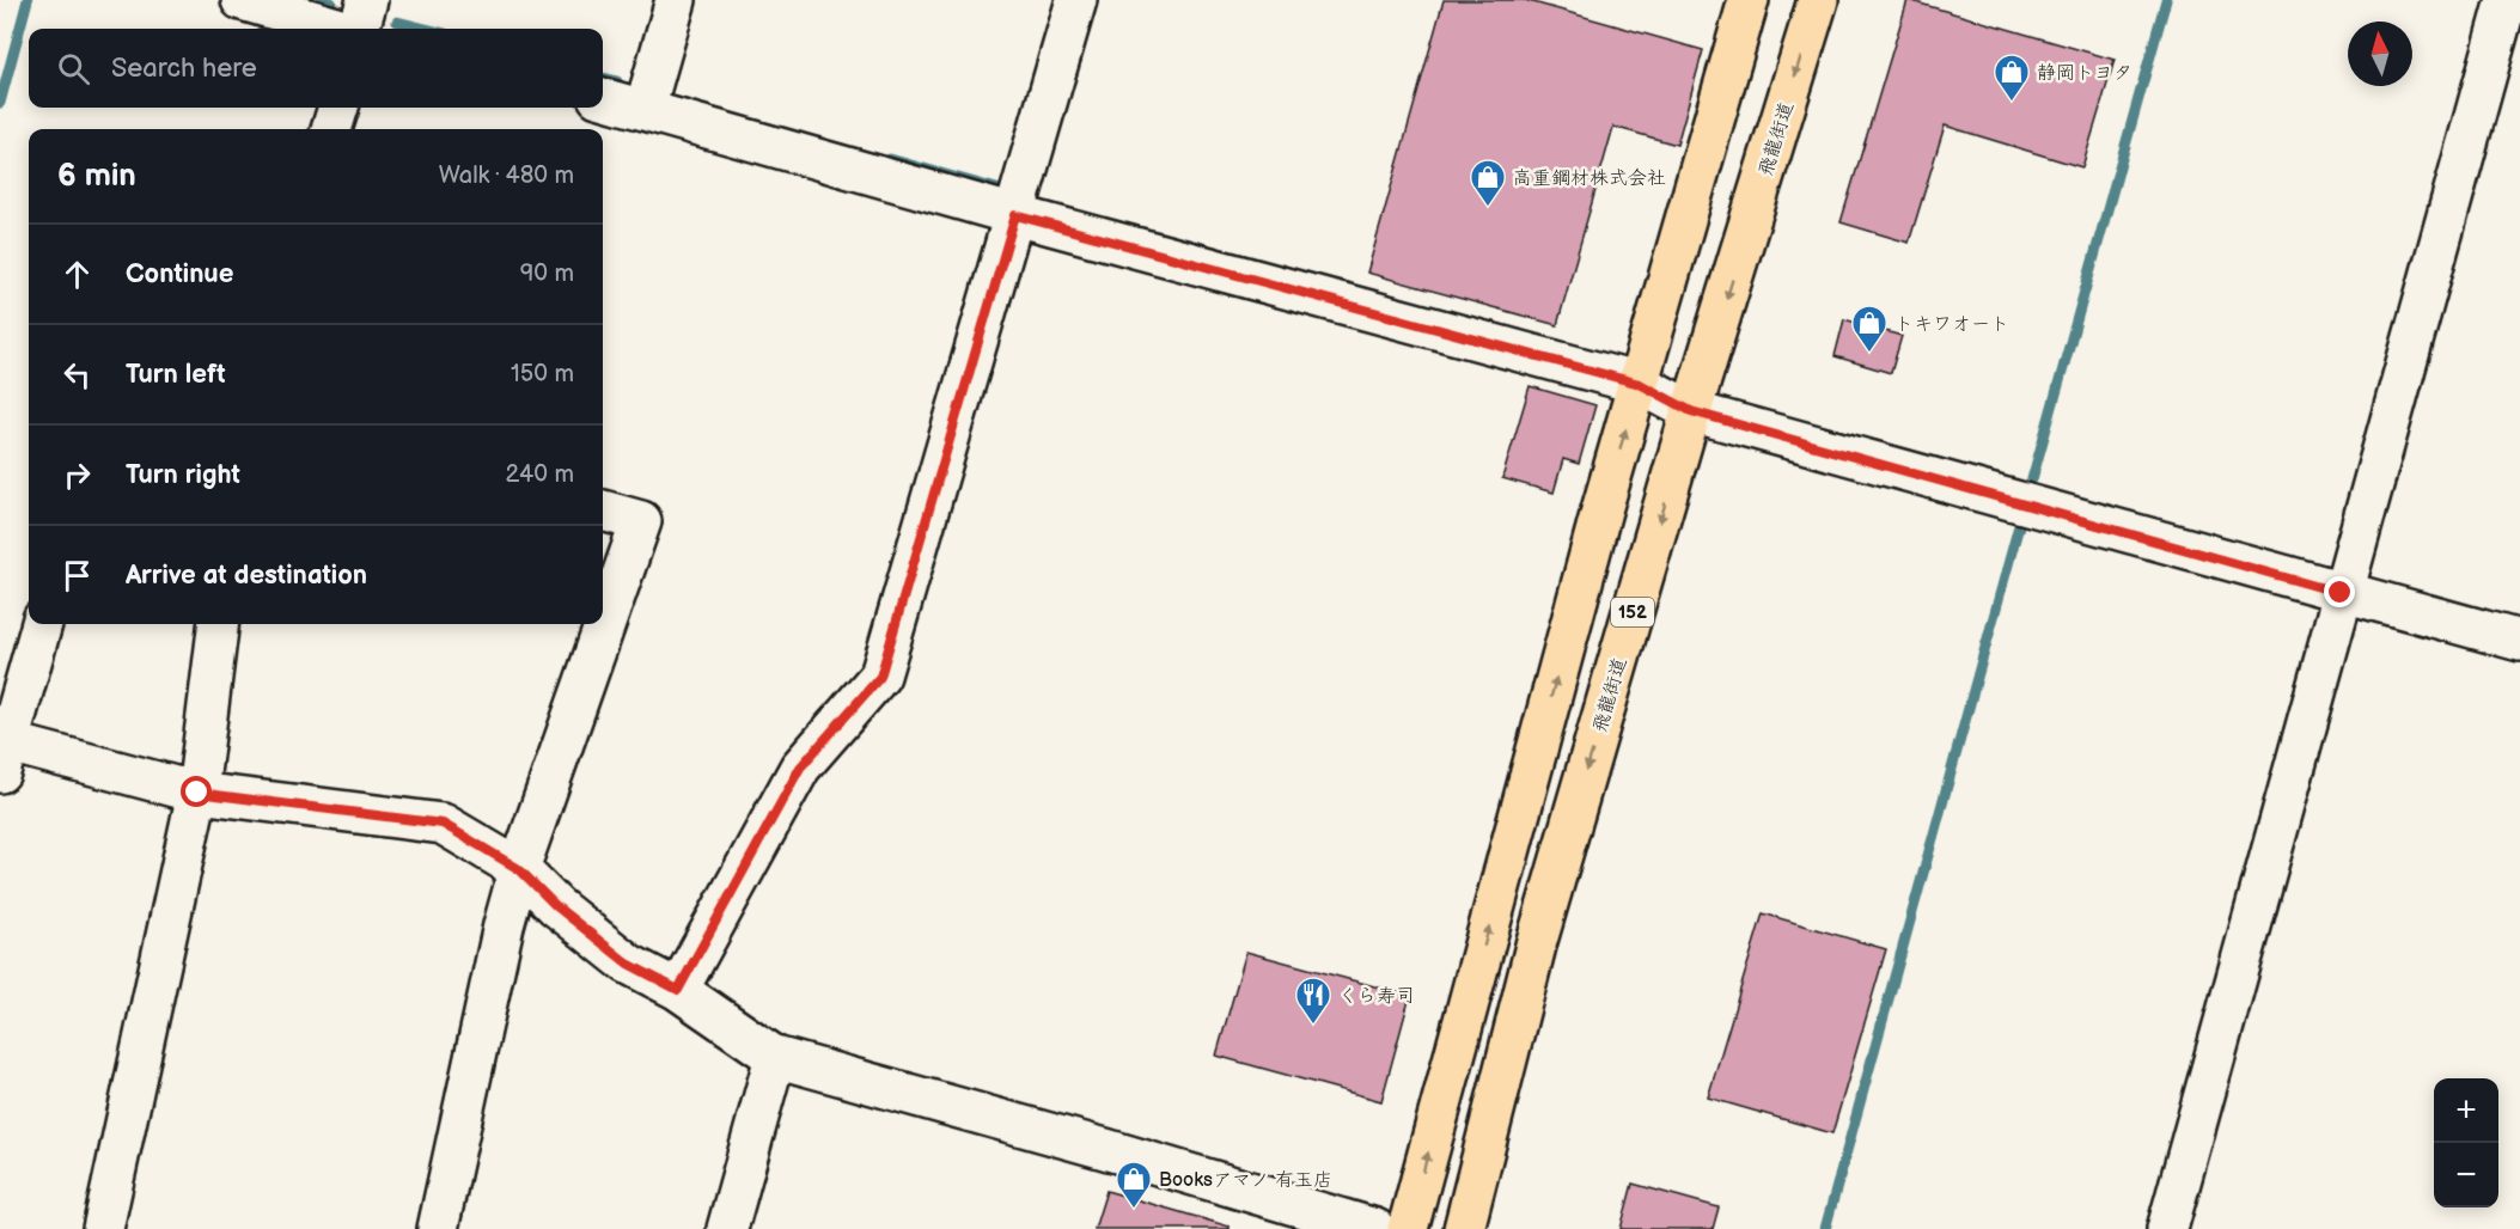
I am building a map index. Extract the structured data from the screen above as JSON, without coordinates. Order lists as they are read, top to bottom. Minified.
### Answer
{"streets":{"highway":["飛龍街道","152"]},"places":{"shop":["静岡トヨタ","高重鋼材株式会社","トキワオート","Booksアマノ 有玉店"],"restaurant":["くら寿司"]},"north":"top","page":{"search":"Search here","heading":["6 min","Walk · 480 m"],"list":[["Continue","90 m"],["Turn left","150 m"],["Turn right","240 m"],"Arrive at destination"],"map_buttons":["+","−"]}}
